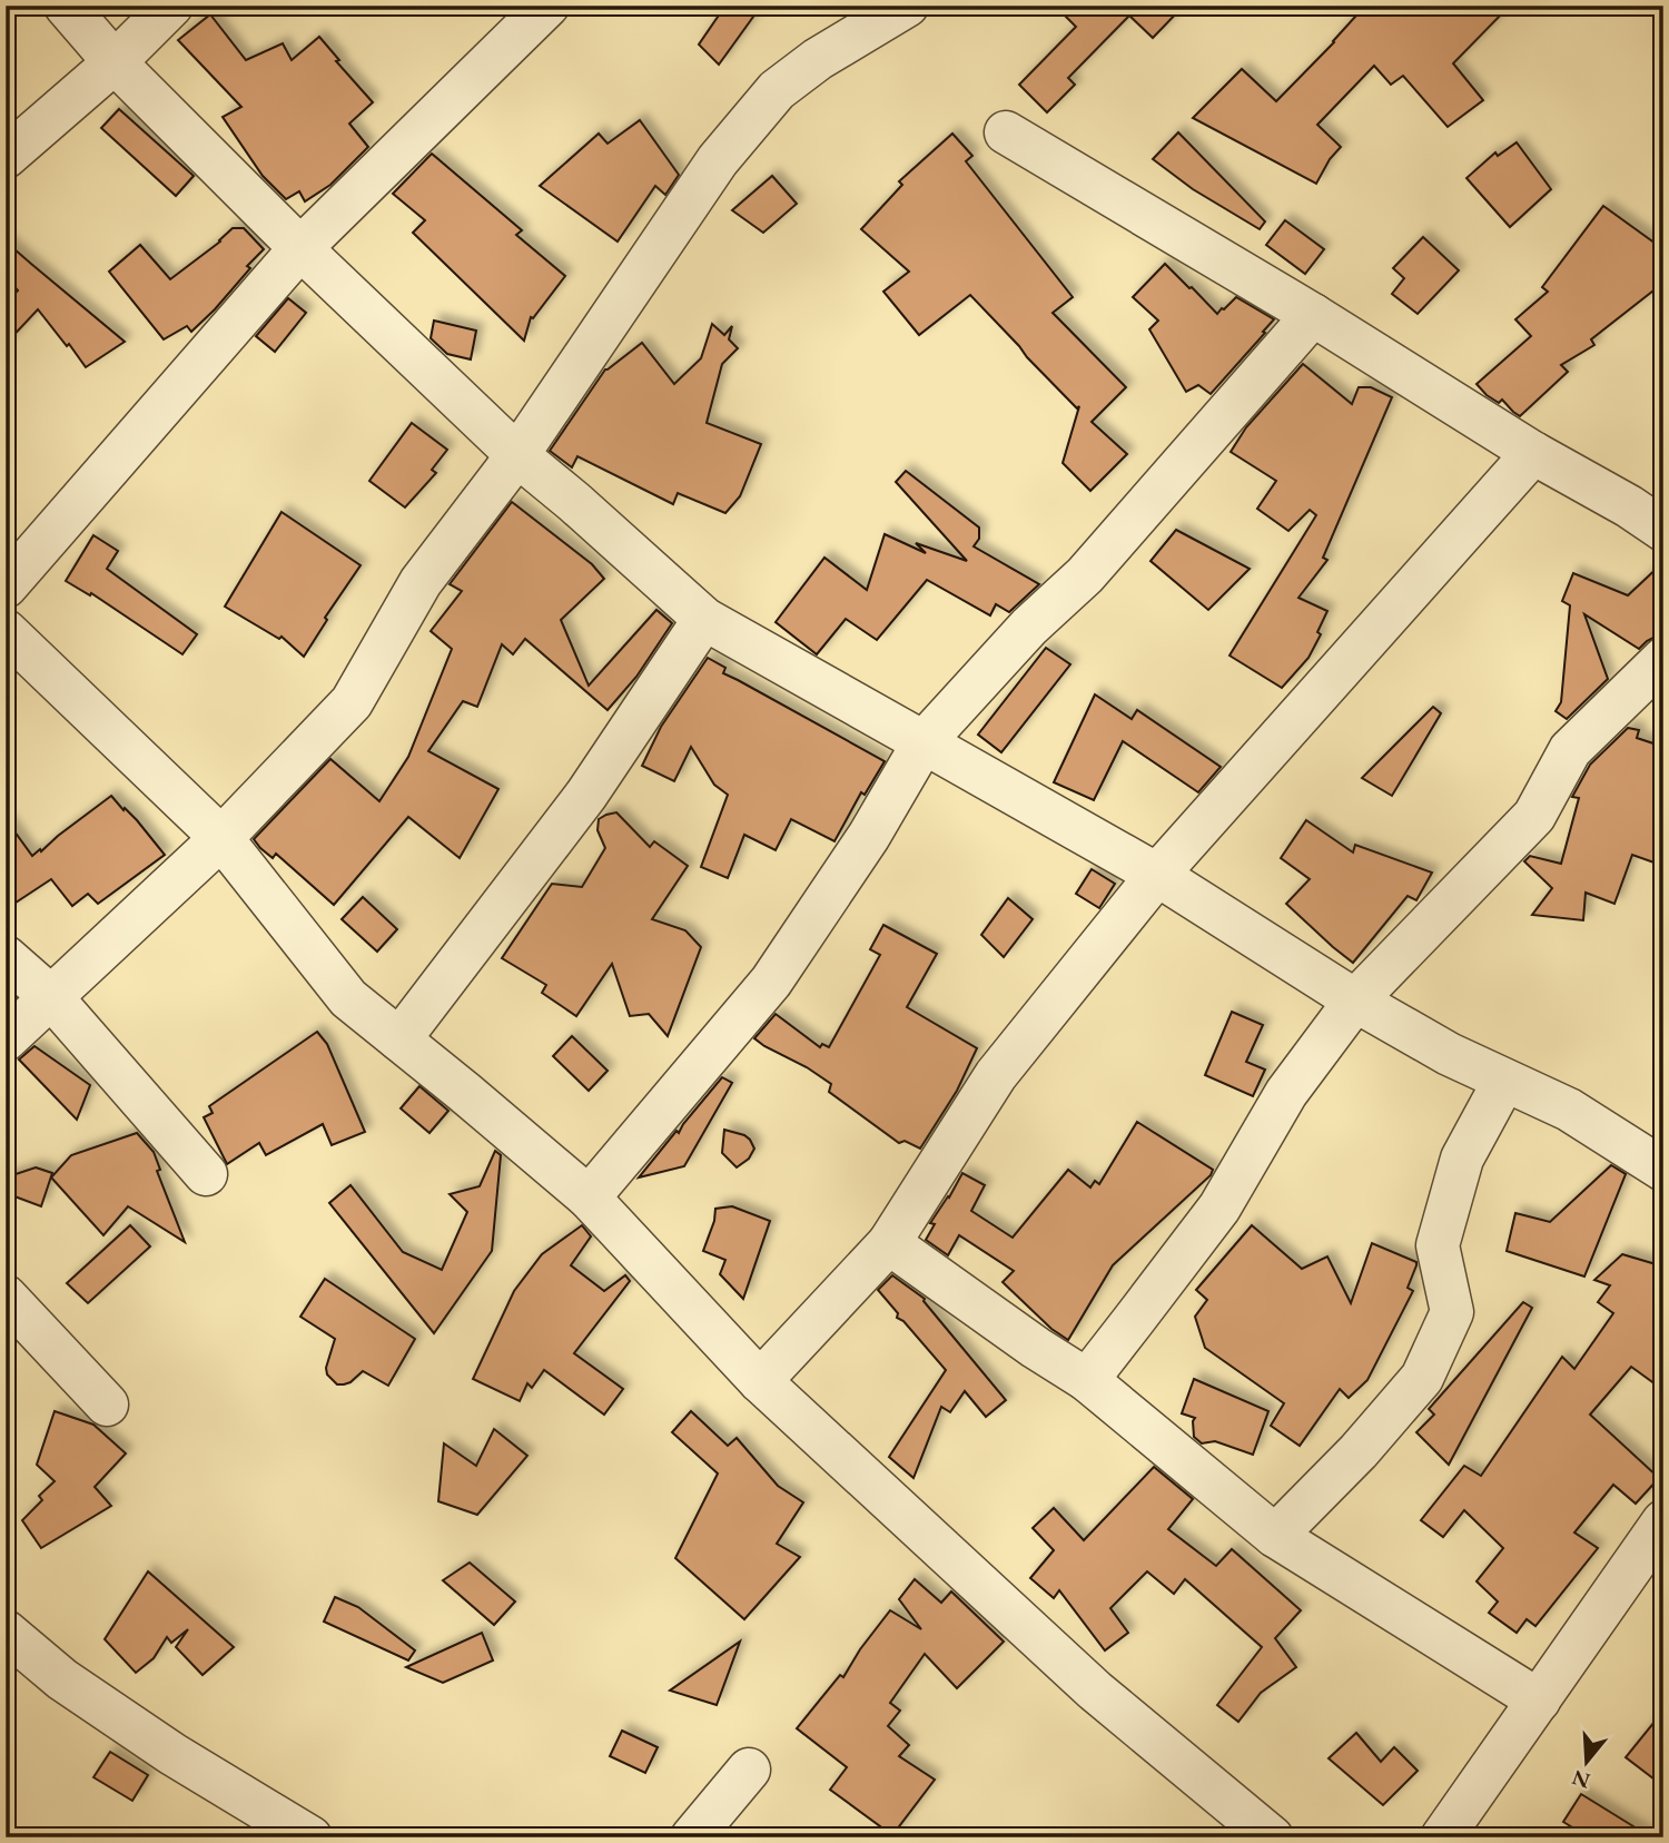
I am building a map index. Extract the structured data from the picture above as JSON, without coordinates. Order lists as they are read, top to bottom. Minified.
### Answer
{"north":"bottom"}
